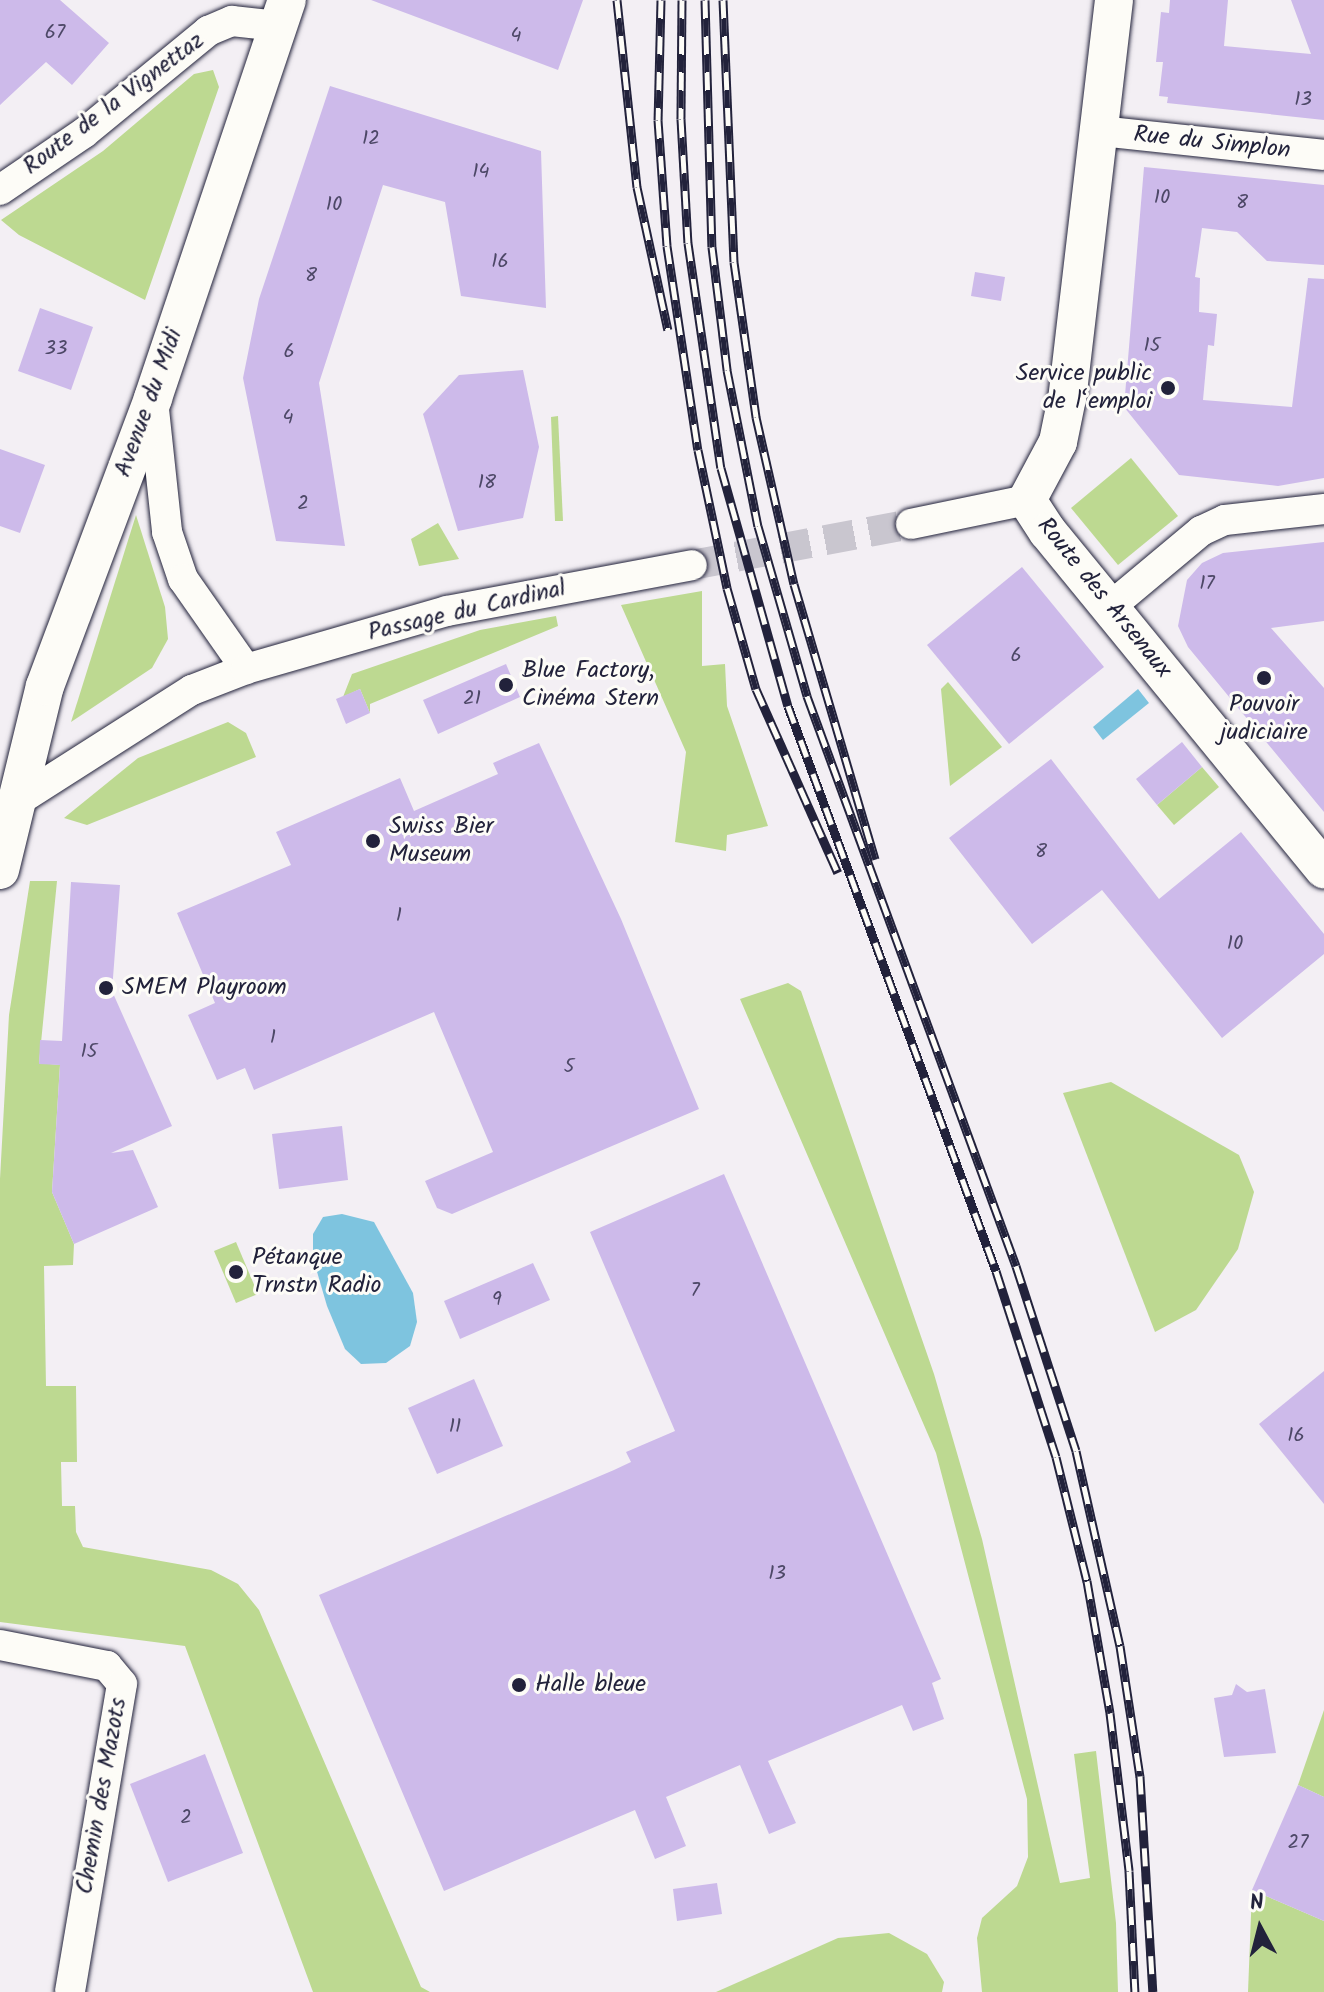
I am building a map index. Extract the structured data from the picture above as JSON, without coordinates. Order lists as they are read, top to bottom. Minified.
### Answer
{"streets":{"main road":["Avenue du Midi","Route des Arsenaux"],"street":["Route de la Vignettaz","Rue du Simplon","Passage du Cardinal","Chemin des Mazots"]},"crossings":[["Route de la Vignettaz","Avenue du Midi"],["Rue du Simplon","Route des Arsenaux"],["Avenue du Midi","Passage du Cardinal"]],"places":["Service public de l‘emploi","Pouvoir judiciaire","Blue Factory, Cinéma Stern","Swiss Bier Museum","SMEM Playroom","Pétanque Trnstn Radio","Halle bleue"],"house_numbers":["67","4","13","12","14","10","8","10","16","8","15","33","6","4","18","2","17","6","21","8","1","10","1","15","5","7","9","11","16","13","2","27"],"north":"top"}
